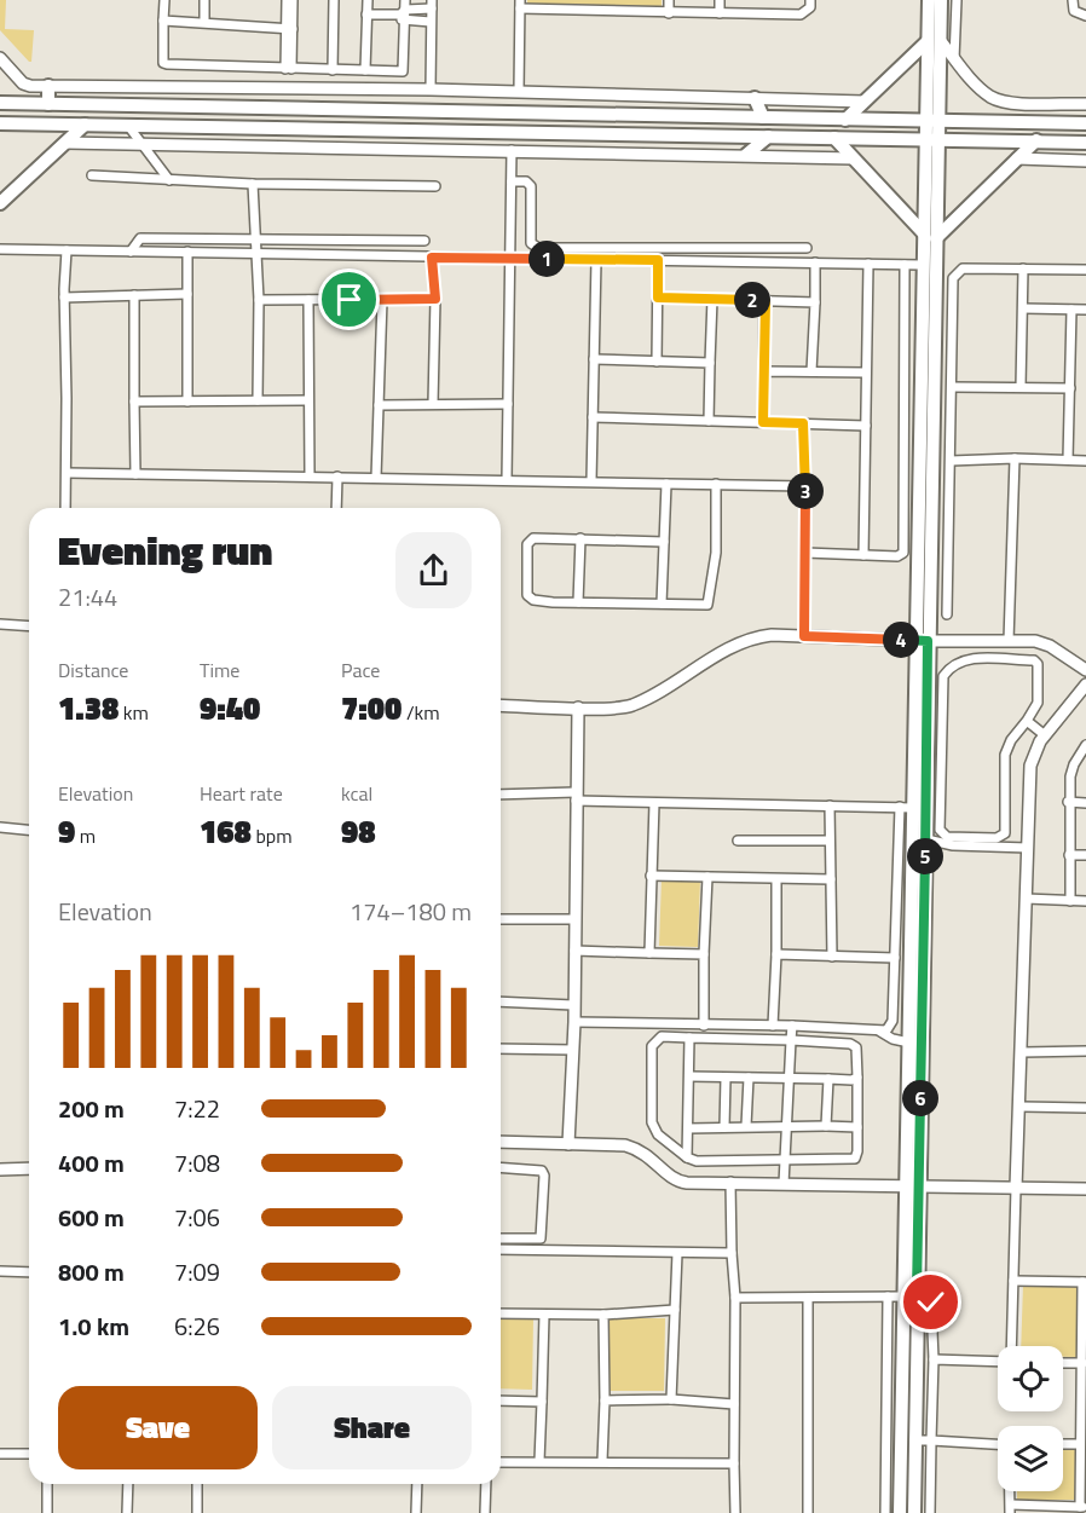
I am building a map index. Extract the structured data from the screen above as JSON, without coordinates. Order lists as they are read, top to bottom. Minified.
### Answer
{"page":{"pins":["1","2","3","4","5","6"],"heading":["Evening run","21:44"],"stats":[["Distance","1.38 km"],["Time","9:40"],["Pace","7:00 /km"],["Elevation","9 m"],["Heart rate","168 bpm"],["kcal","98"]],"chart":["Elevation","174–180 m"],"list":[{"name":"200 m","note":"7:22"},{"name":"400 m","note":"7:08"},{"name":"600 m","note":"7:06"},{"name":"800 m","note":"7:09"},{"name":"1.0 km","note":"6:26"}],"buttons":["Save","Share"]}}
